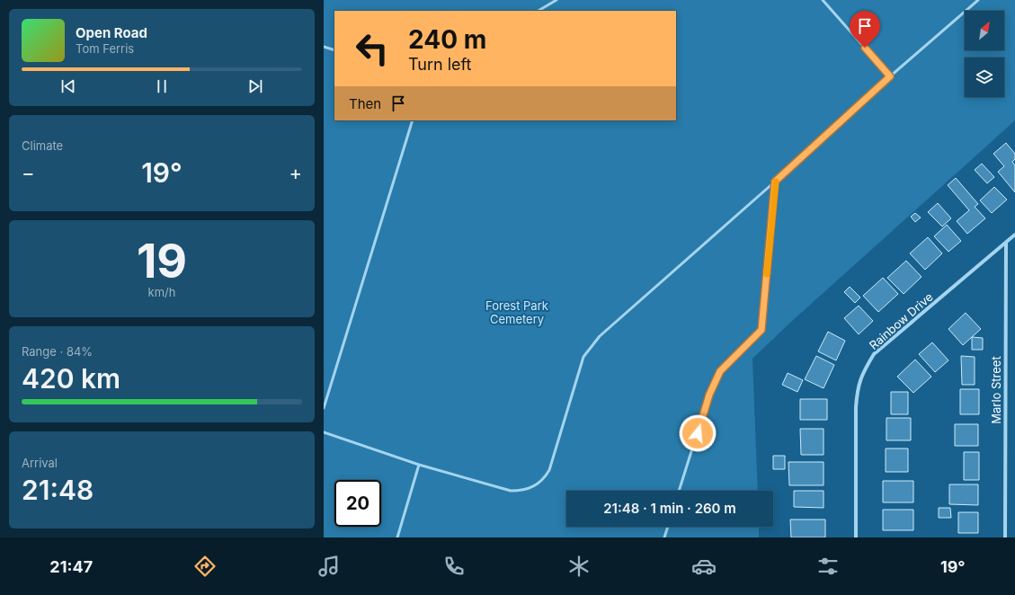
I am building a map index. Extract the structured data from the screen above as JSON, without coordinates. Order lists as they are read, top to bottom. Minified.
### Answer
{"streets":{"street":["Rainbow Drive","Marlo Street"]},"crossings":[["Rainbow Drive","Marlo Street"]],"parks":["Forest Park Cemetery"],"north":"top right","page":{"turn":["240 m","Turn left"],"song":["Open Road","Tom Ferris"],"then":"Then","tile":["Climate",["19","km/h"],["Range · 84%","420 km"],["Arrival","21:48"]],"heat":["−","19°","+"],"limit":"20","trip":"21:48 · 1 min · 260 m","tabs":["21:47","19°"]}}
